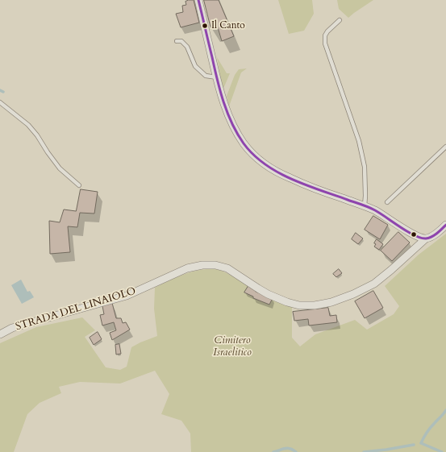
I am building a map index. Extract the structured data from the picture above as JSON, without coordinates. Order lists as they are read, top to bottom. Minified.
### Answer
{"streets":{"street":["STRADA DEL LINAIOLO"]},"parks":["Cimitero Israelitico"],"places":["Il Canto"]}
